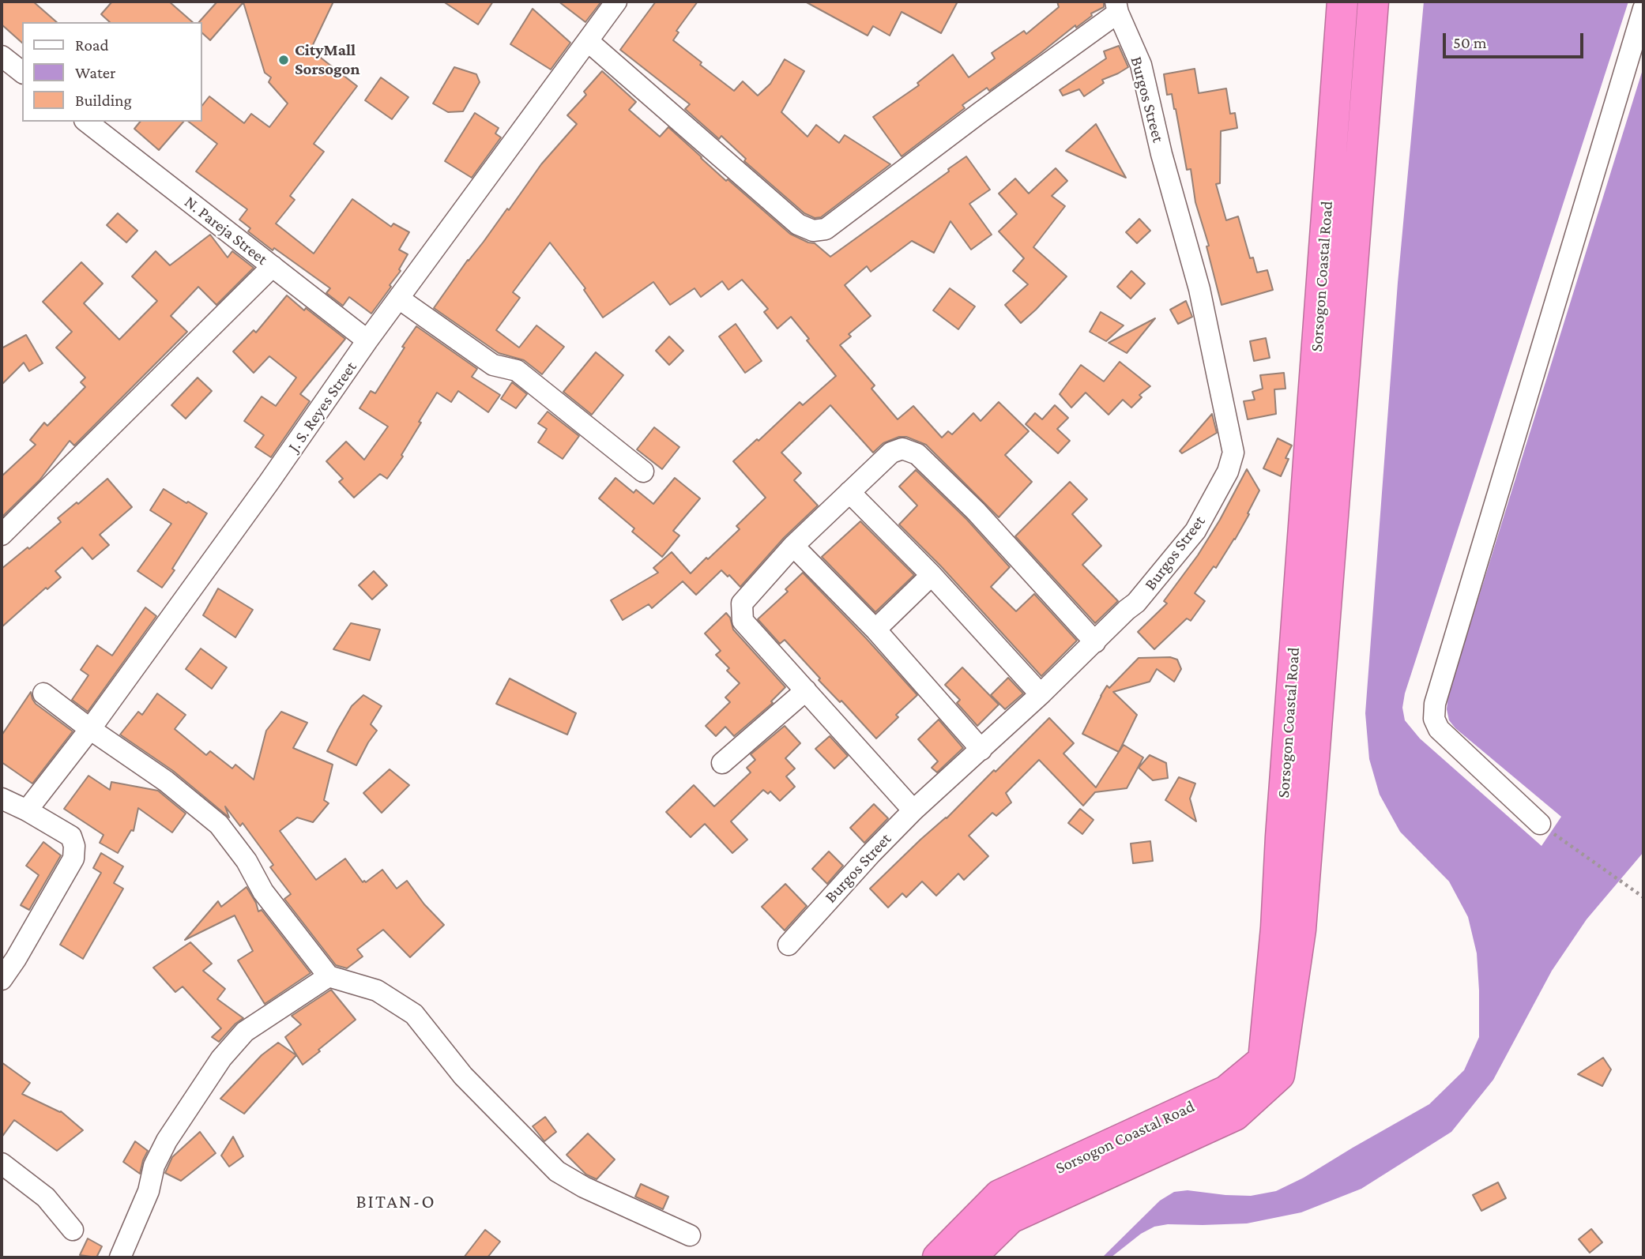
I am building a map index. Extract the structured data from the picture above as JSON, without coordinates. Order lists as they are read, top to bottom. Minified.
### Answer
{"streets":{"highway":["Sorsogon Coastal Road"],"street":["Burgos Street","N. Pareja Street","J. S. Reyes Street"]},"crossings":[["N. Pareja Street","J. S. Reyes Street"]],"districts":["BITAN-O"],"places":["CityMall Sorsogon"],"legend":["Road","Water","Building"],"scale_bar":"50 m"}
